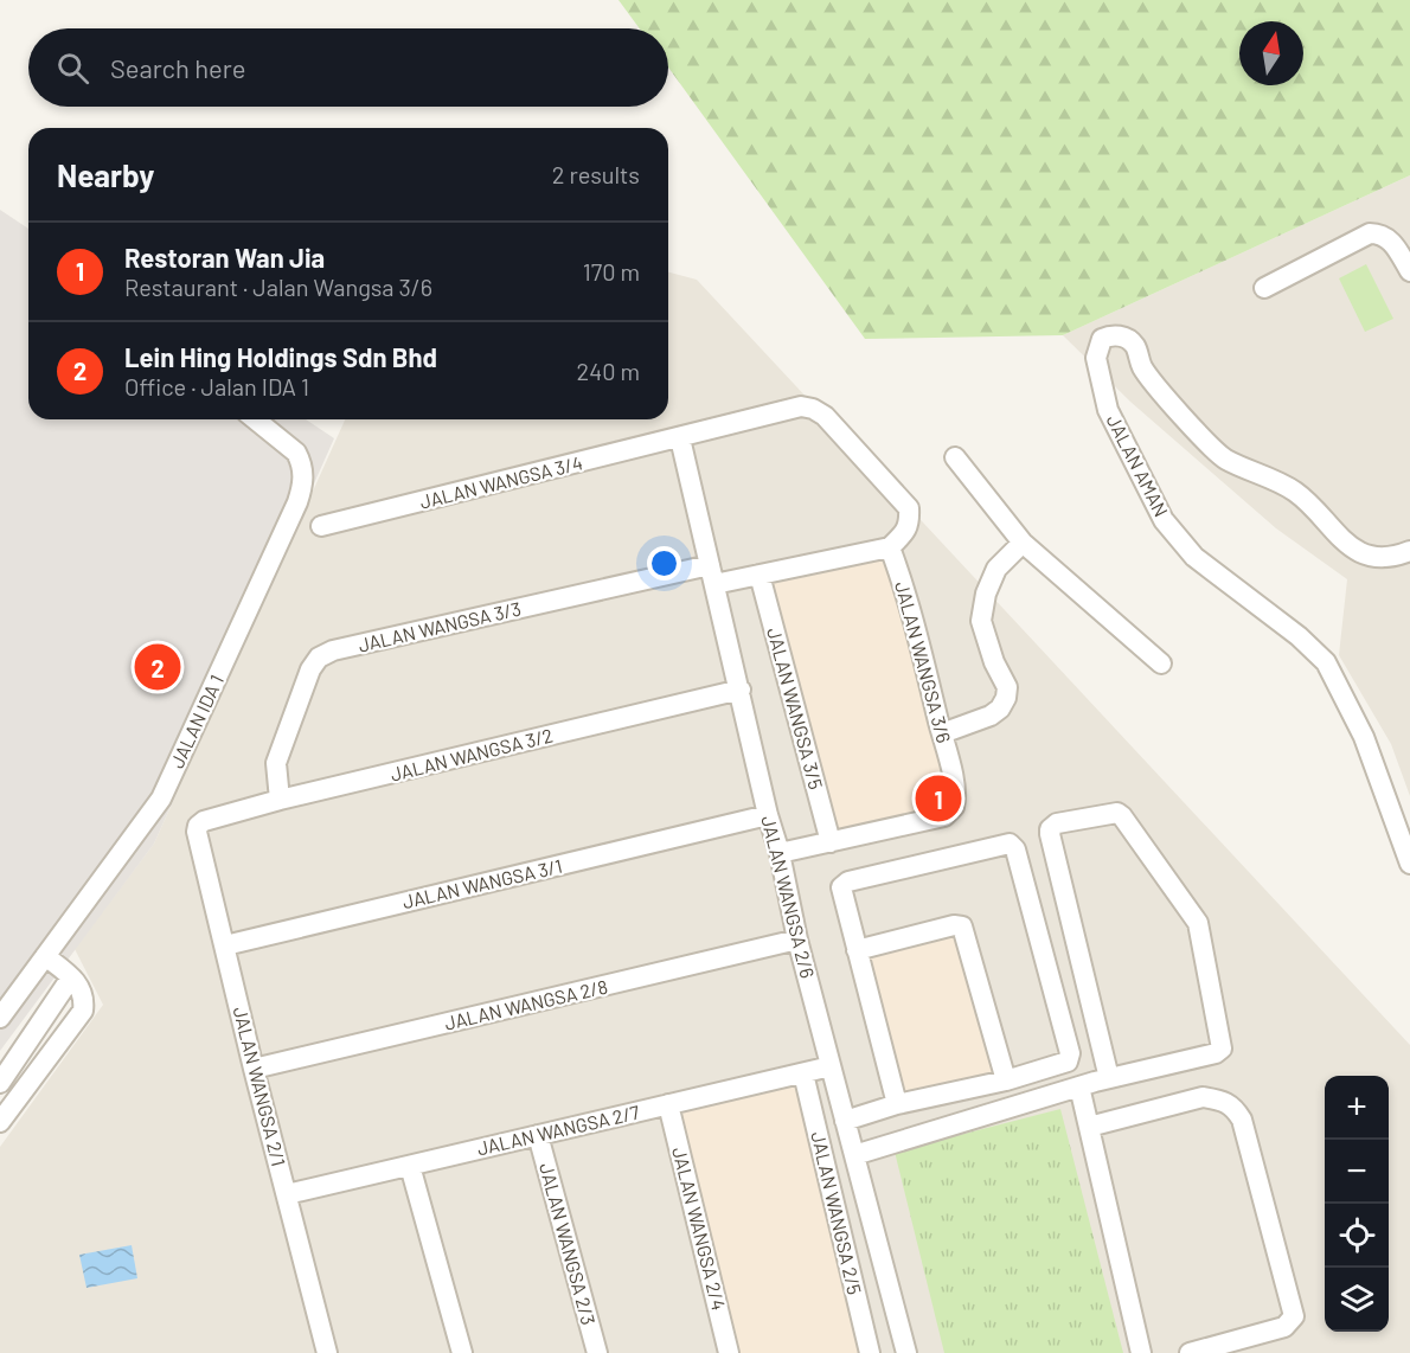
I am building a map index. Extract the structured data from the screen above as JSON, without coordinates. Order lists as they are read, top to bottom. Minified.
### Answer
{"streets":{"street":["JALAN AMAN","JALAN WANGSA 3/4","JALAN WANGSA 3/3","JALAN WANGSA 3/6","JALAN WANGSA 3/5","JALAN IDA 1","JALAN WANGSA 3/2","JALAN WANGSA 3/1","JALAN WANGSA 2/6","JALAN WANGSA 2/8","JALAN WANGSA 2/1","JALAN WANGSA 2/7","JALAN WANGSA 2/5","JALAN WANGSA 2/4","JALAN WANGSA 2/3"]},"crossings":[["JALAN WANGSA 3/4","JALAN WANGSA 3/6"],["JALAN WANGSA 3/4","JALAN WANGSA 2/6"],["JALAN WANGSA 3/3","JALAN WANGSA 3/2"],["JALAN WANGSA 3/3","JALAN WANGSA 2/6"],["JALAN WANGSA 3/6","JALAN WANGSA 3/5"],["JALAN WANGSA 3/6","JALAN WANGSA 2/6"],["JALAN WANGSA 3/2","JALAN WANGSA 2/6"],["JALAN WANGSA 3/2","JALAN WANGSA 2/1"],["JALAN WANGSA 3/1","JALAN WANGSA 2/6"],["JALAN WANGSA 3/1","JALAN WANGSA 2/1"],["JALAN WANGSA 2/6","JALAN WANGSA 2/8"],["JALAN WANGSA 2/6","JALAN WANGSA 2/7"],["JALAN WANGSA 2/8","JALAN WANGSA 2/1"],["JALAN WANGSA 2/1","JALAN WANGSA 2/7"],["JALAN WANGSA 2/7","JALAN WANGSA 2/5"],["JALAN WANGSA 2/7","JALAN WANGSA 2/4"],["JALAN WANGSA 2/7","JALAN WANGSA 2/3"]],"north":"top","page":{"search":"Search here","heading":["Nearby","2 results"],"list":[{"mark":"1","name":"Restoran Wan Jia","note":"Restaurant · Jalan Wangsa 3/6","value":"170 m"},{"mark":"2","name":"Lein Hing Holdings Sdn Bhd","note":"Office · Jalan IDA 1","value":"240 m"}],"pins":["2","1"],"map_buttons":["+","−"]}}
